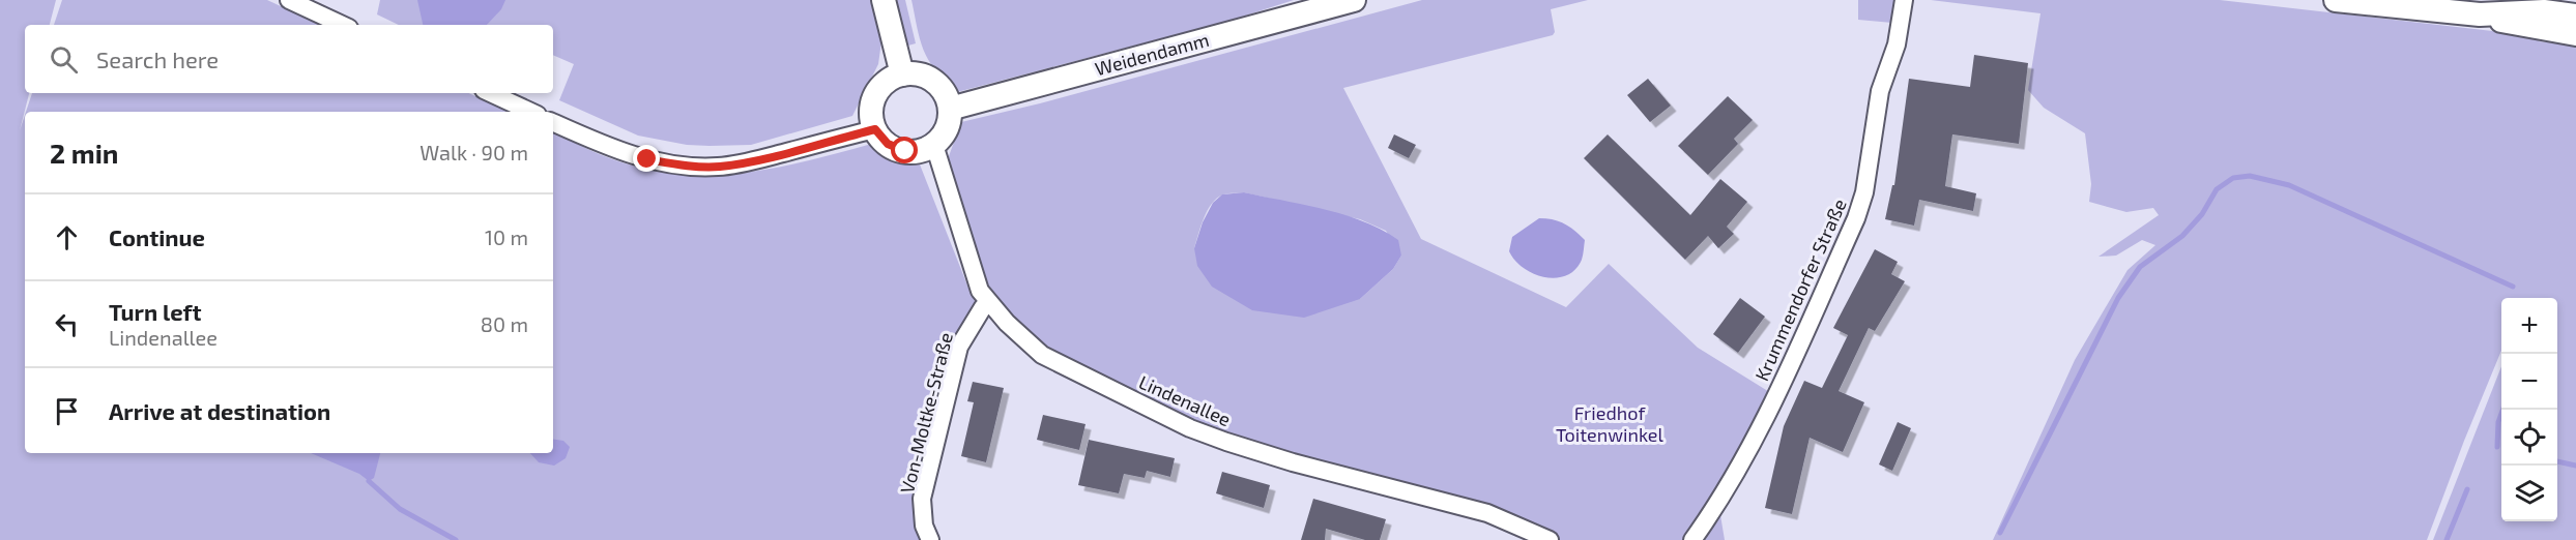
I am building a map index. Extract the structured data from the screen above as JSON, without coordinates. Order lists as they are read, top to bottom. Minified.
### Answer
{"streets":{"street":["Weidendamm","Krummendorfer Straße","Lindenallee","Von-Moltke-Straße"]},"crossings":[["Weidendamm","Lindenallee"],["Lindenallee","Von-Moltke-Straße"]],"parks":["Friedhof Toitenwinkel"],"page":{"search":"Search here","heading":["2 min","Walk · 90 m"],"list":[["Continue","10 m"],["Turn left","Lindenallee","80 m"],"Arrive at destination"],"map_buttons":["+","−"]}}
